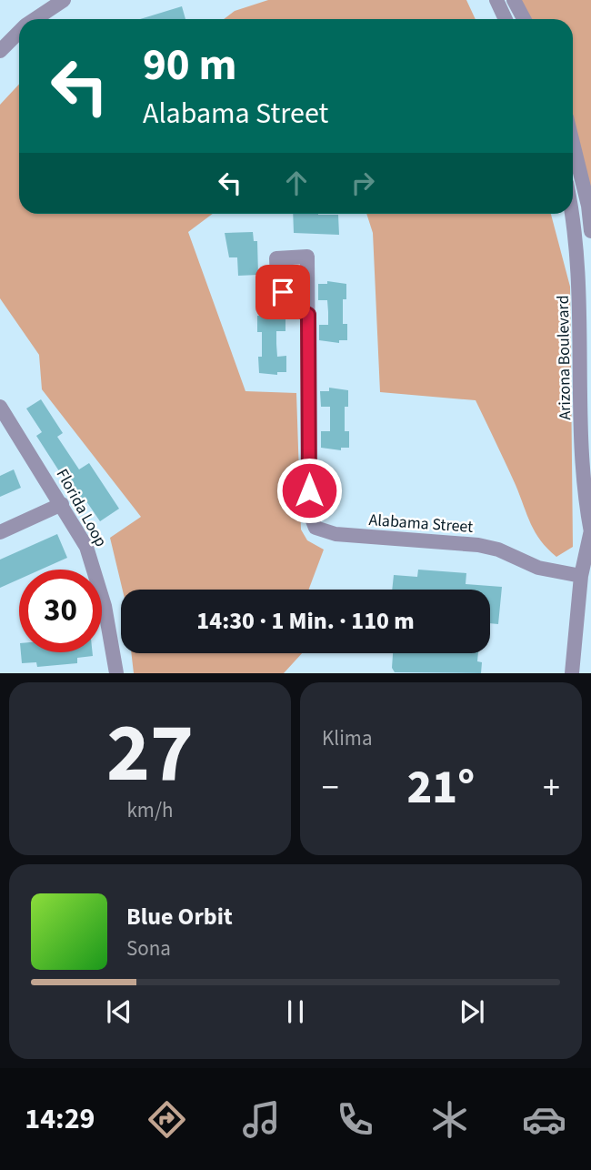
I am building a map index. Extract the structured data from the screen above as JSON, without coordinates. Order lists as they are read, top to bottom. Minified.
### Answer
{"streets":{"street":["Arizona Boulevard","Florida Loop","Alabama Street"]},"crossings":[["Arizona Boulevard","Alabama Street"]],"page":{"turn":["90 m","Alabama Street"],"limit":"30","trip":"14:30 · 1 Min. · 110 m","tile":[["27","km/h"],"Klima"],"heat":["−","21°","+"],"song":["Blue Orbit","Sona"],"tabs":"14:29"}}
